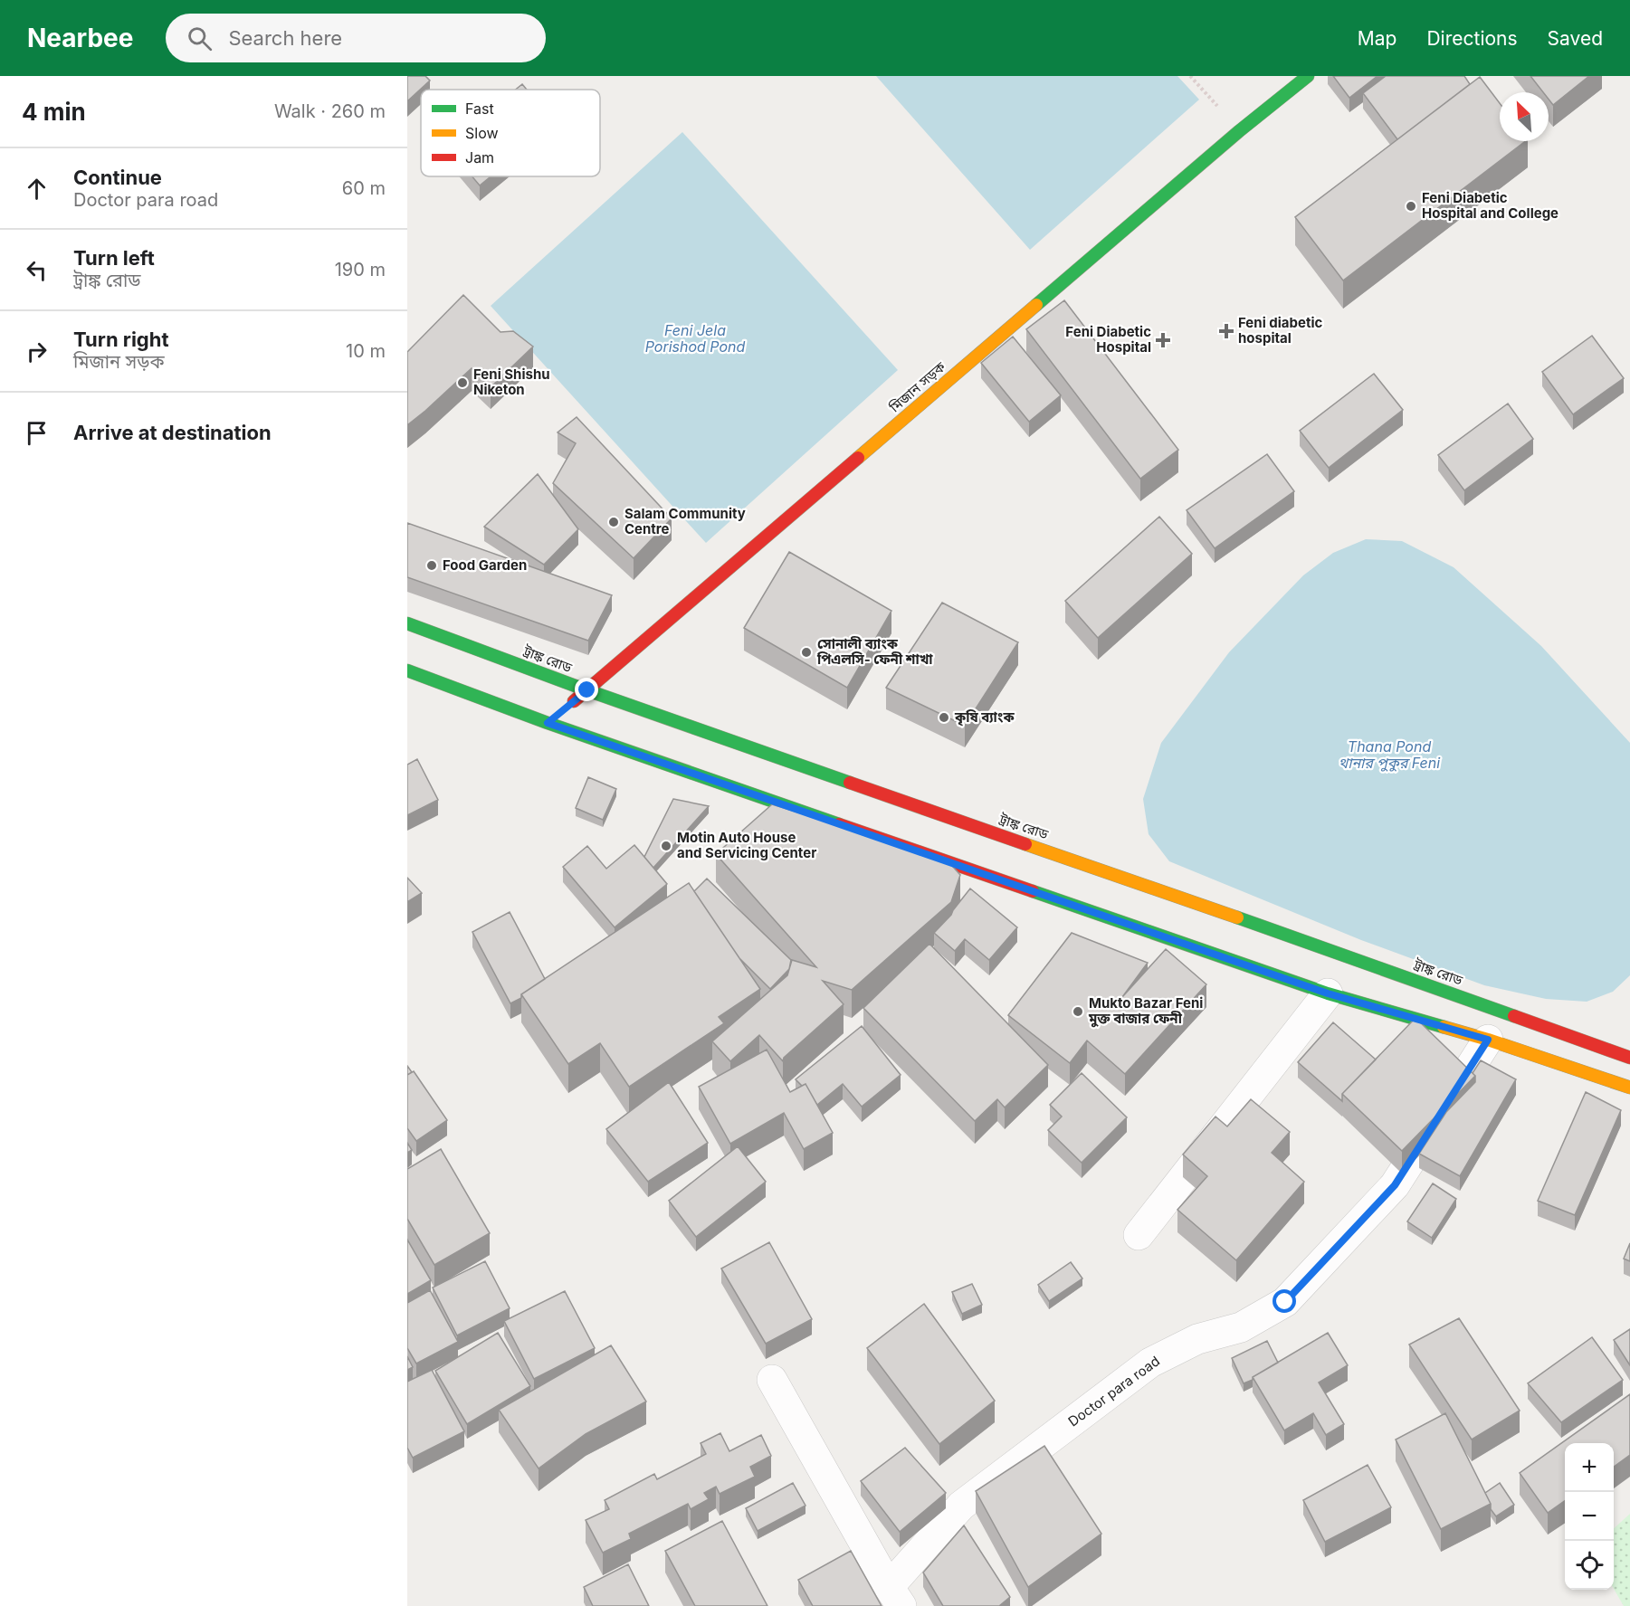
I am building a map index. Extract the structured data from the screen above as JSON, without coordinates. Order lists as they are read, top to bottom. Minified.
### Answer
{"streets":{"main road":["মিজান সড়ক","ট্রাঙ্ক রোড"],"street":["Doctor para road"]},"crossings":[["মিজান সড়ক","ট্রাঙ্ক রোড"]],"water":["Feni Jela Porishod Pond","Thana Pond থানার পুকুর Feni"],"places":{"other":["Feni Diabetic Hospital and College","Feni Shishu Niketon","Salam Community Centre","Food Garden","সোনালী ব্যাংক পিএলসি- ফেনী শাখা","কৃষি ব্যাংক","Motin Auto House and Servicing Center","Mukto Bazar Feni মুক্ত বাজার ফেনী"],"health":["Feni diabetic hospital","Feni Diabetic Hospital"]},"legend":["Fast","Slow","Jam"],"north":"top left","page":{"header":"Nearbee","search":"Search here","nav":["Map","Directions","Saved"],"heading":["4 min","Walk · 260 m"],"list":[["Continue","Doctor para road","60 m"],["Turn left","ট্রাঙ্ক রোড","190 m"],["Turn right","মিজান সড়ক","10 m"],"Arrive at destination"],"map_buttons":["+","−"]}}
